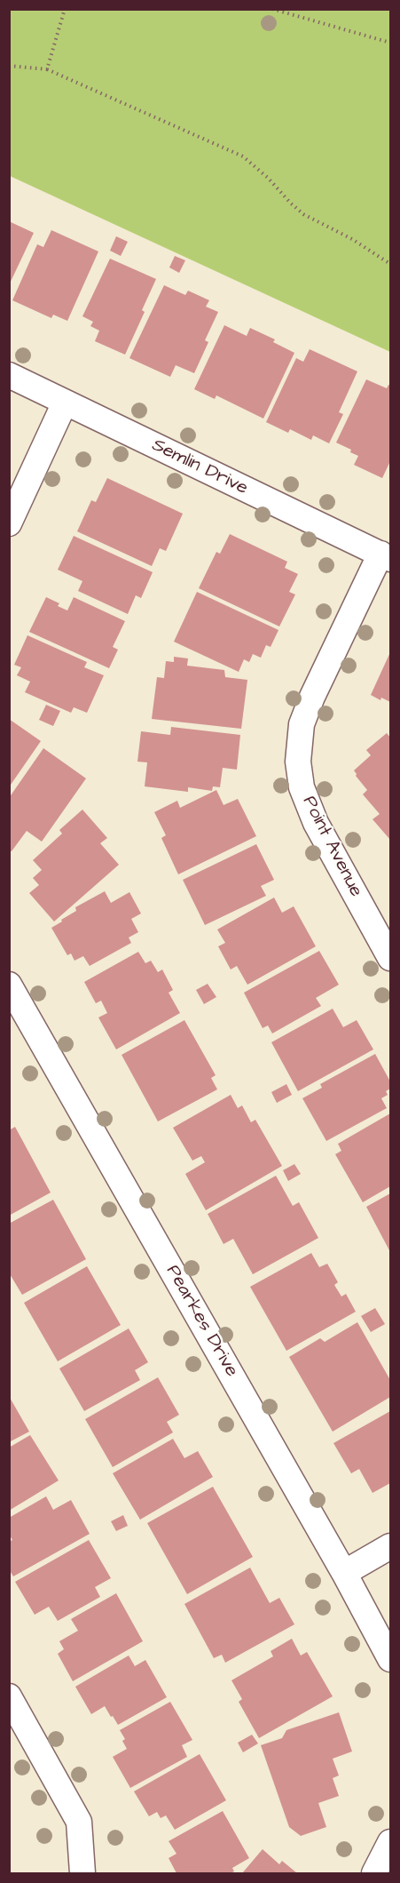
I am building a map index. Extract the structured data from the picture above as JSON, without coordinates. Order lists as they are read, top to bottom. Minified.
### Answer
{"streets":{"street":["Semlin Drive","Point Avenue","Pearkes Drive"]},"crossings":[["Semlin Drive","Point Avenue"]]}
